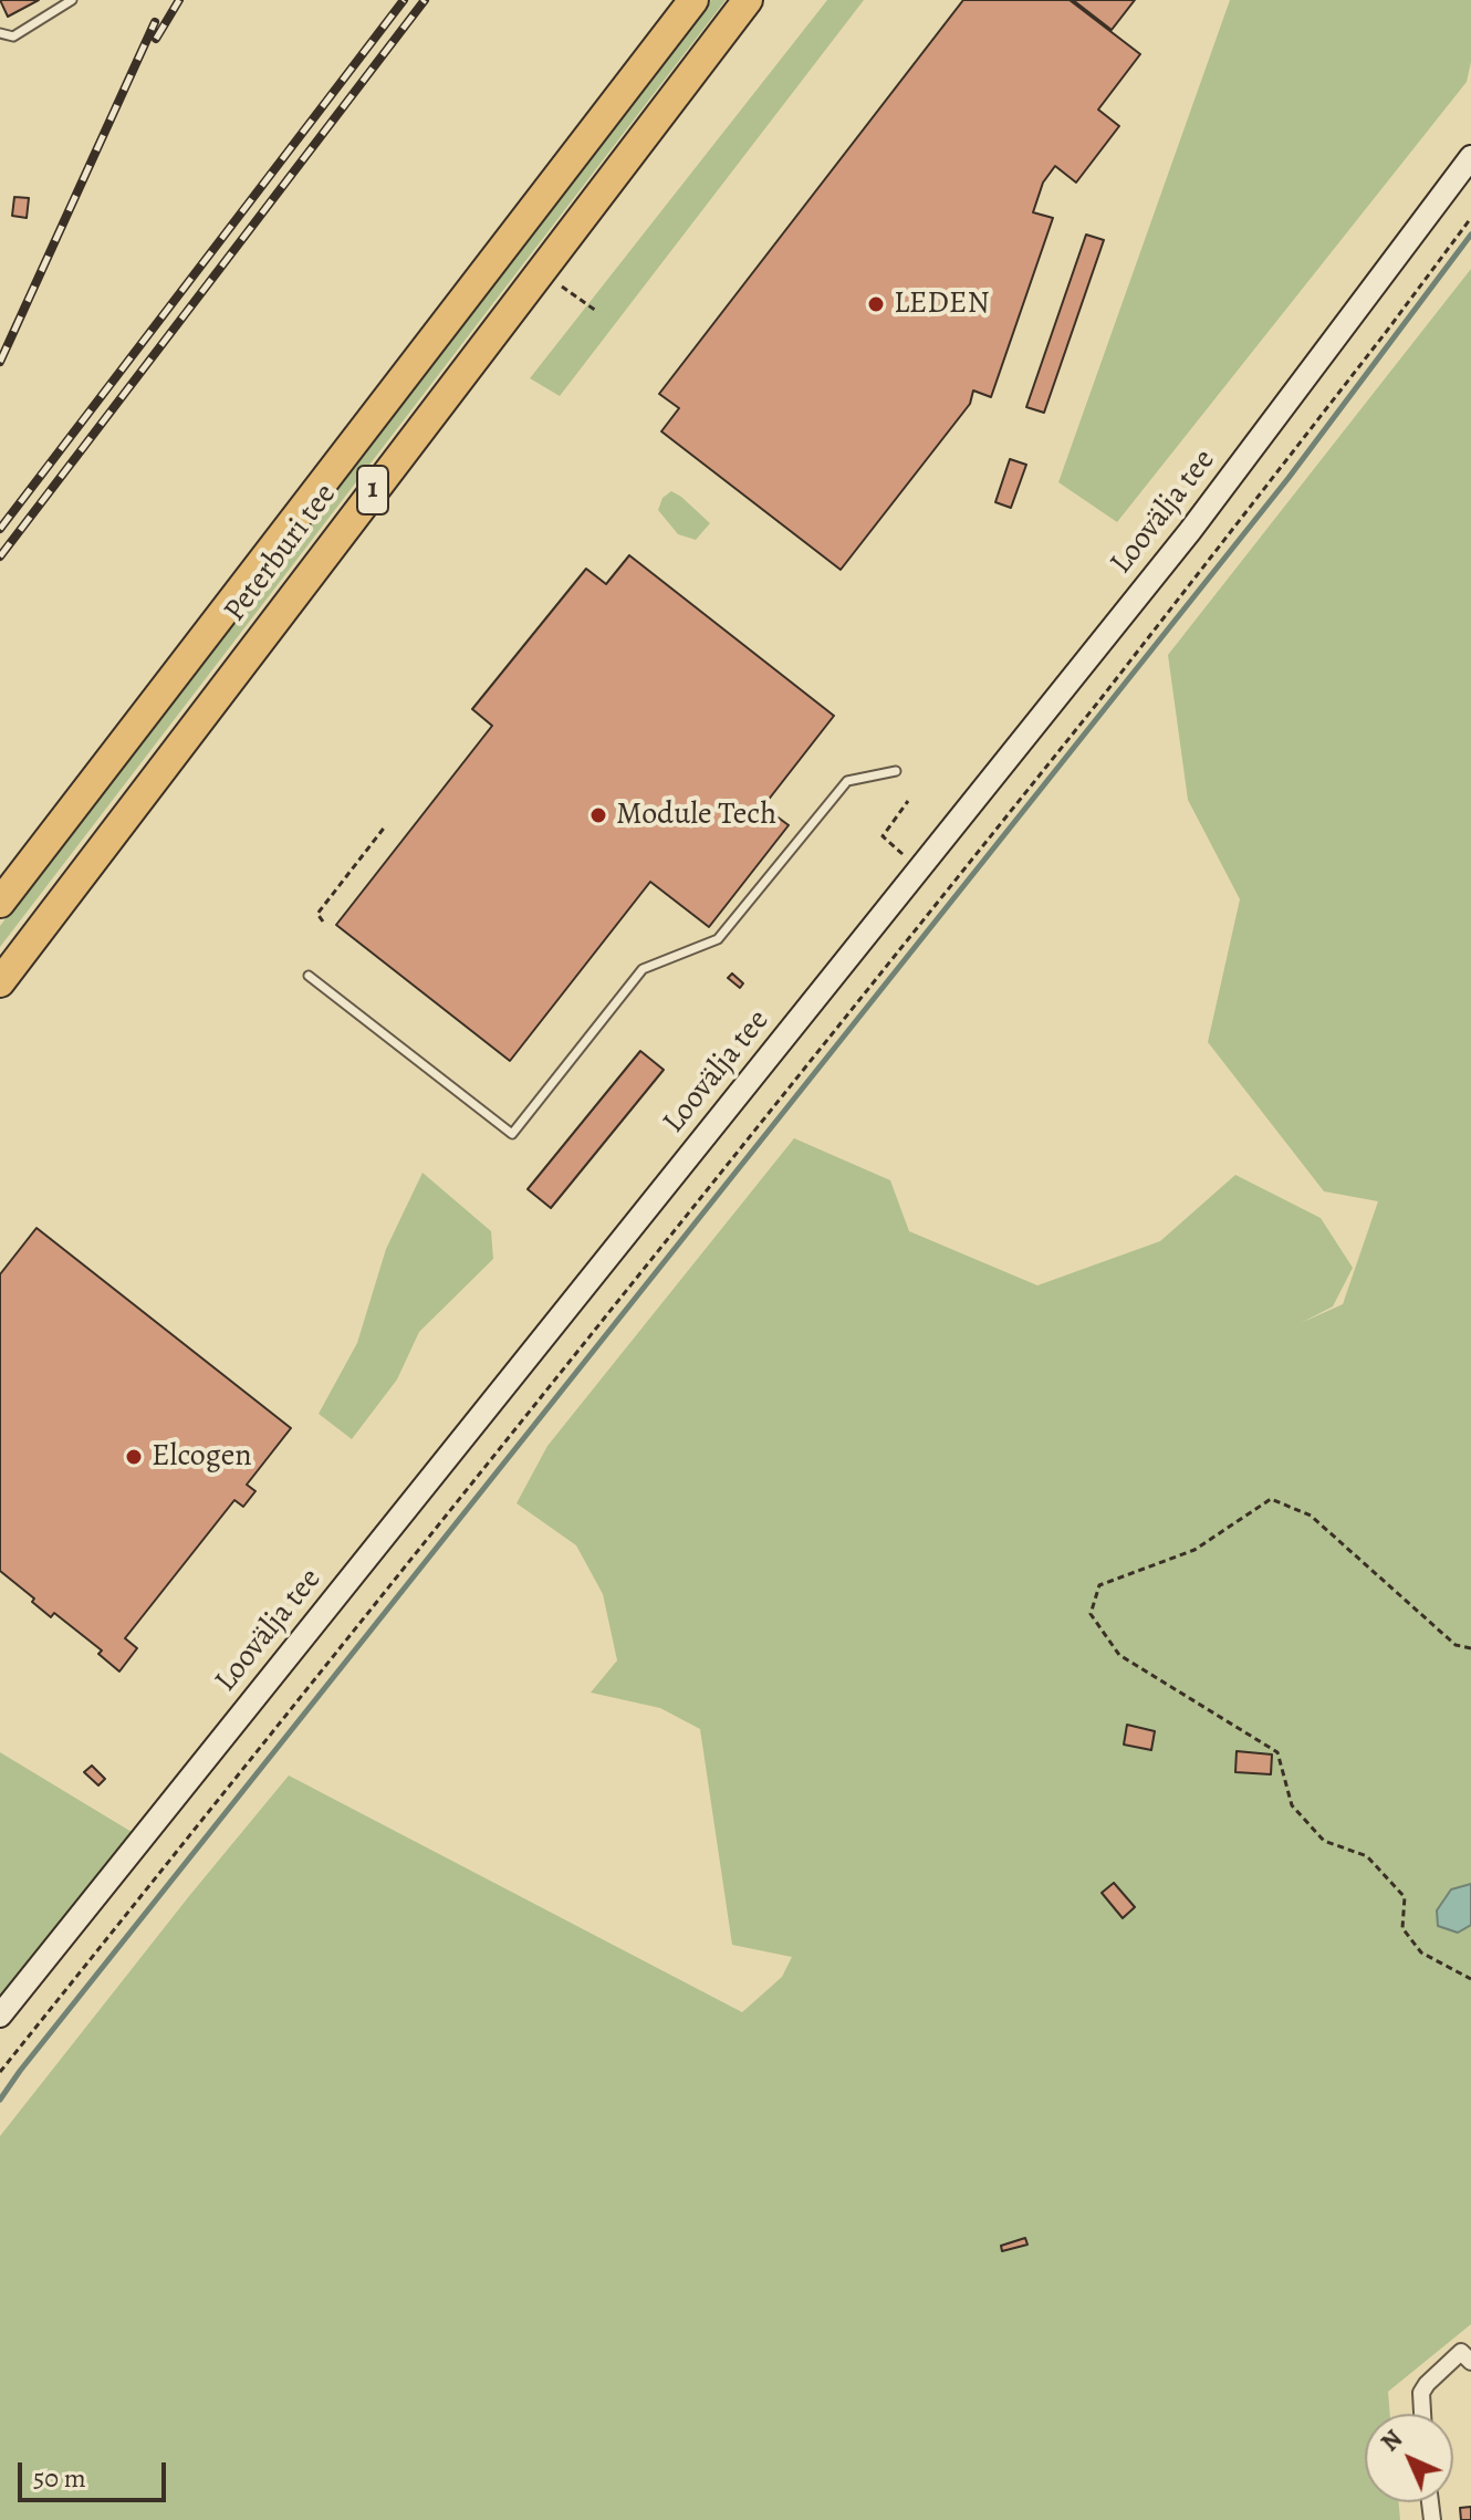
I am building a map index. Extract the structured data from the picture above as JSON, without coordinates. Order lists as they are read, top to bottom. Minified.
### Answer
{"streets":{"highway":["1","Peterburi tee"],"street":["Loovälja tee"]},"places":["LEDEN","Module Tech","Elcogen"],"scale_bar":"50 m","north":"top left"}
